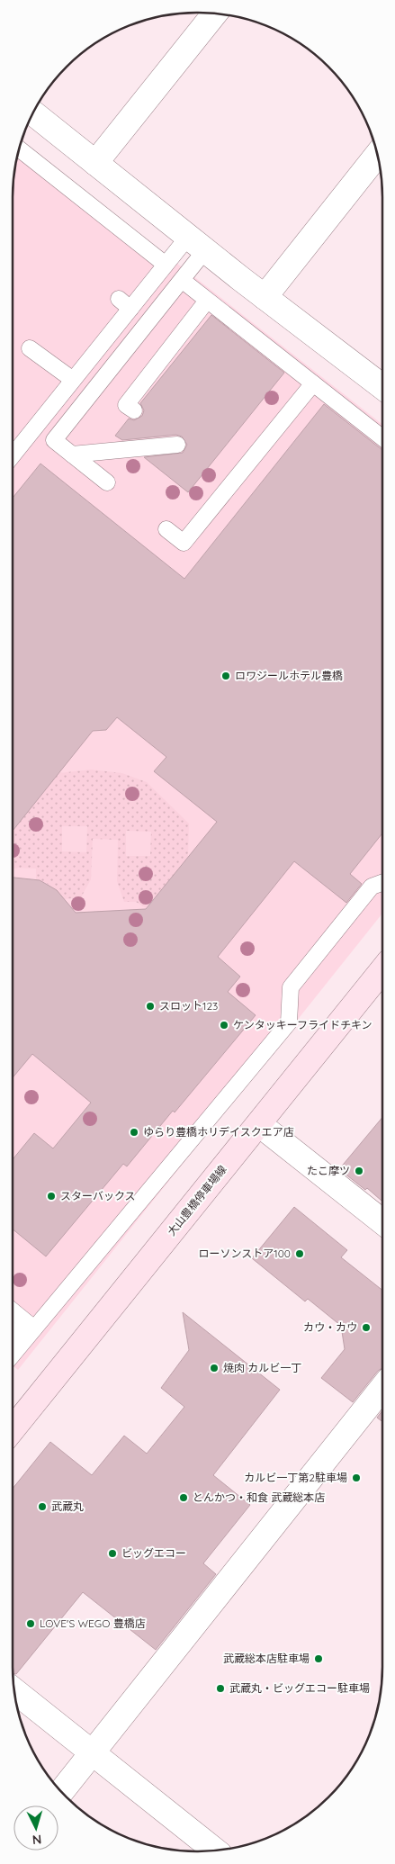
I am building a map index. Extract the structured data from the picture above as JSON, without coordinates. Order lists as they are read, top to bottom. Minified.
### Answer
{"streets":{"main road":["大山豊橋停車場線"]},"places":["ロワジールホテル豊橋","スロット123","ケンタッキーフライドチキン","ゆらり豊橋ホリデイスクエア店","たこ摩ツ","スターバックス","ローソンストア100","カウ・カウ","焼肉 カルビ一丁","カルビ一丁第2駐車場","とんかつ・和食 武蔵総本店","武蔵丸","ビッグエコー","LOVE'S WEGO 豊橋店","武蔵総本店駐車場","武蔵丸・ビッグエコー駐車場"],"north":"bottom"}
